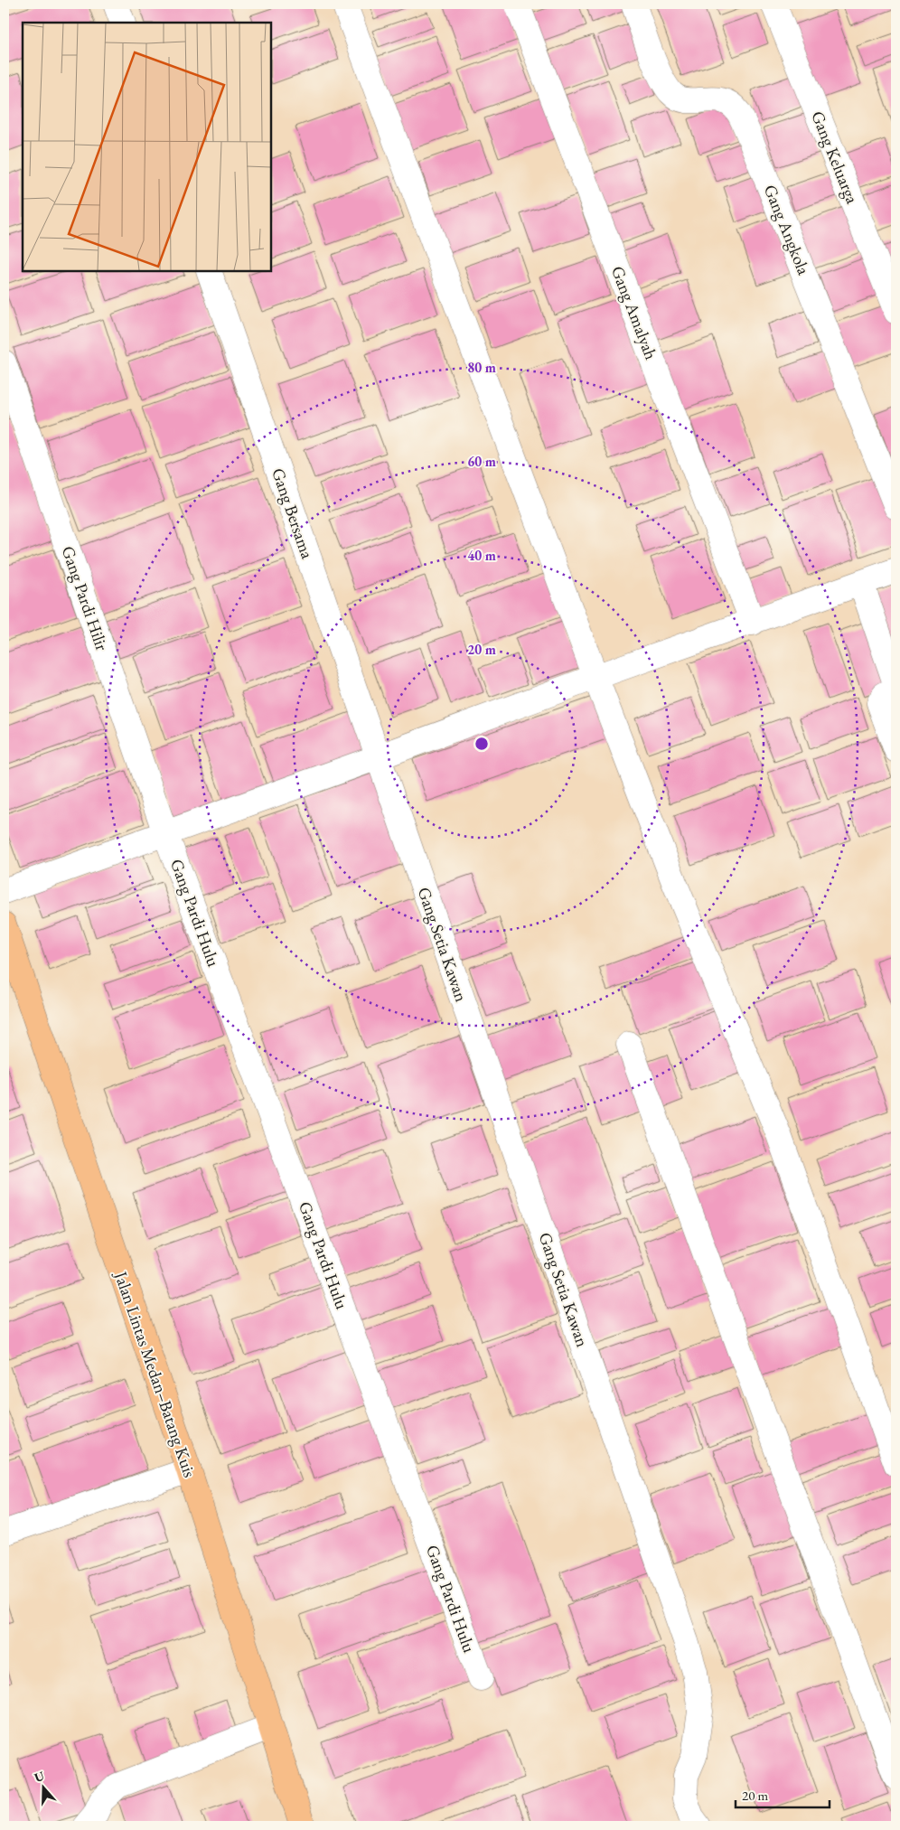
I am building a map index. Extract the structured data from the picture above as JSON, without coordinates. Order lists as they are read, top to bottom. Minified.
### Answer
{"streets":{"highway":["Jalan Lintas Medan–Batang Kuis"],"street":["Gang Keluarga","Gang Angkola","Gang Amalyah","Gang Bersama","Gang Pardi Hilir","Gang Pardi Hulu","Gang Setia Kawan"]},"crossings":[["Gang Bersama","Gang Setia Kawan"],["Gang Pardi Hilir","Gang Pardi Hulu"]],"scale_bar":"20 m","north":"top","rings":["80 m","60 m","40 m","20 m"]}
